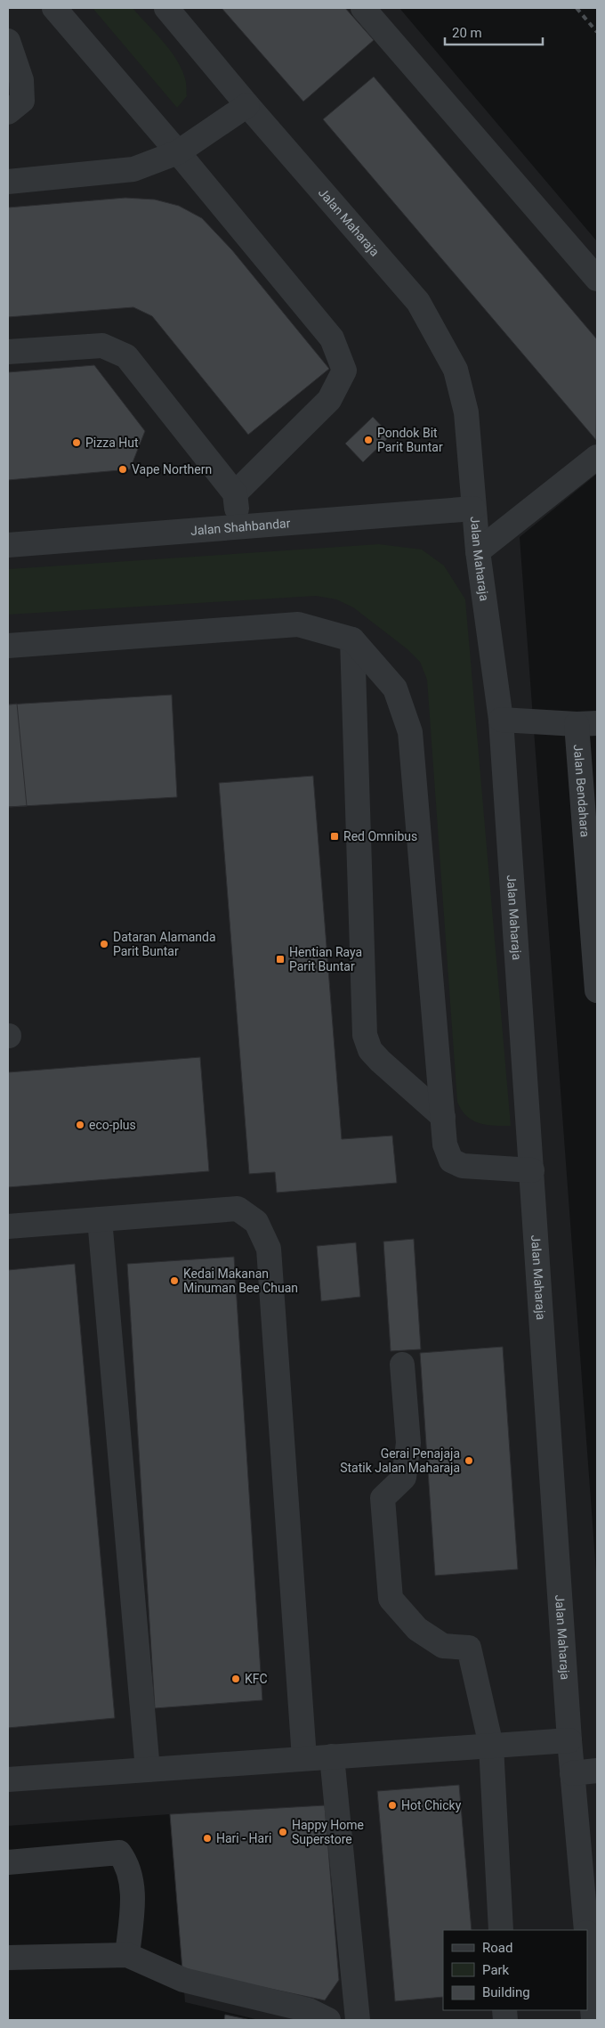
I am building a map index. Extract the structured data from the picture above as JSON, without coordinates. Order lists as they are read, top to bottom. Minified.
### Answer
{"streets":{"street":["Jalan Maharaja","Jalan Shahbandar","Jalan Bendahara"]},"crossings":[["Jalan Maharaja","Jalan Shahbandar"]],"places":{"other":["Pondok Bit Parit Buntar","Pizza Hut","Vape Northern","Dataran Alamanda Parit Buntar","eco-plus","Kedai Makanan Minuman Bee Chuan","Gerai Penajaja Statik Jalan Maharaja","KFC","Hot Chicky","Happy Home Superstore","Hari - Hari"],"transit":["Red Omnibus","Hentian Raya Parit Buntar"]},"legend":["Road","Park","Building"],"scale_bar":"20 m"}
